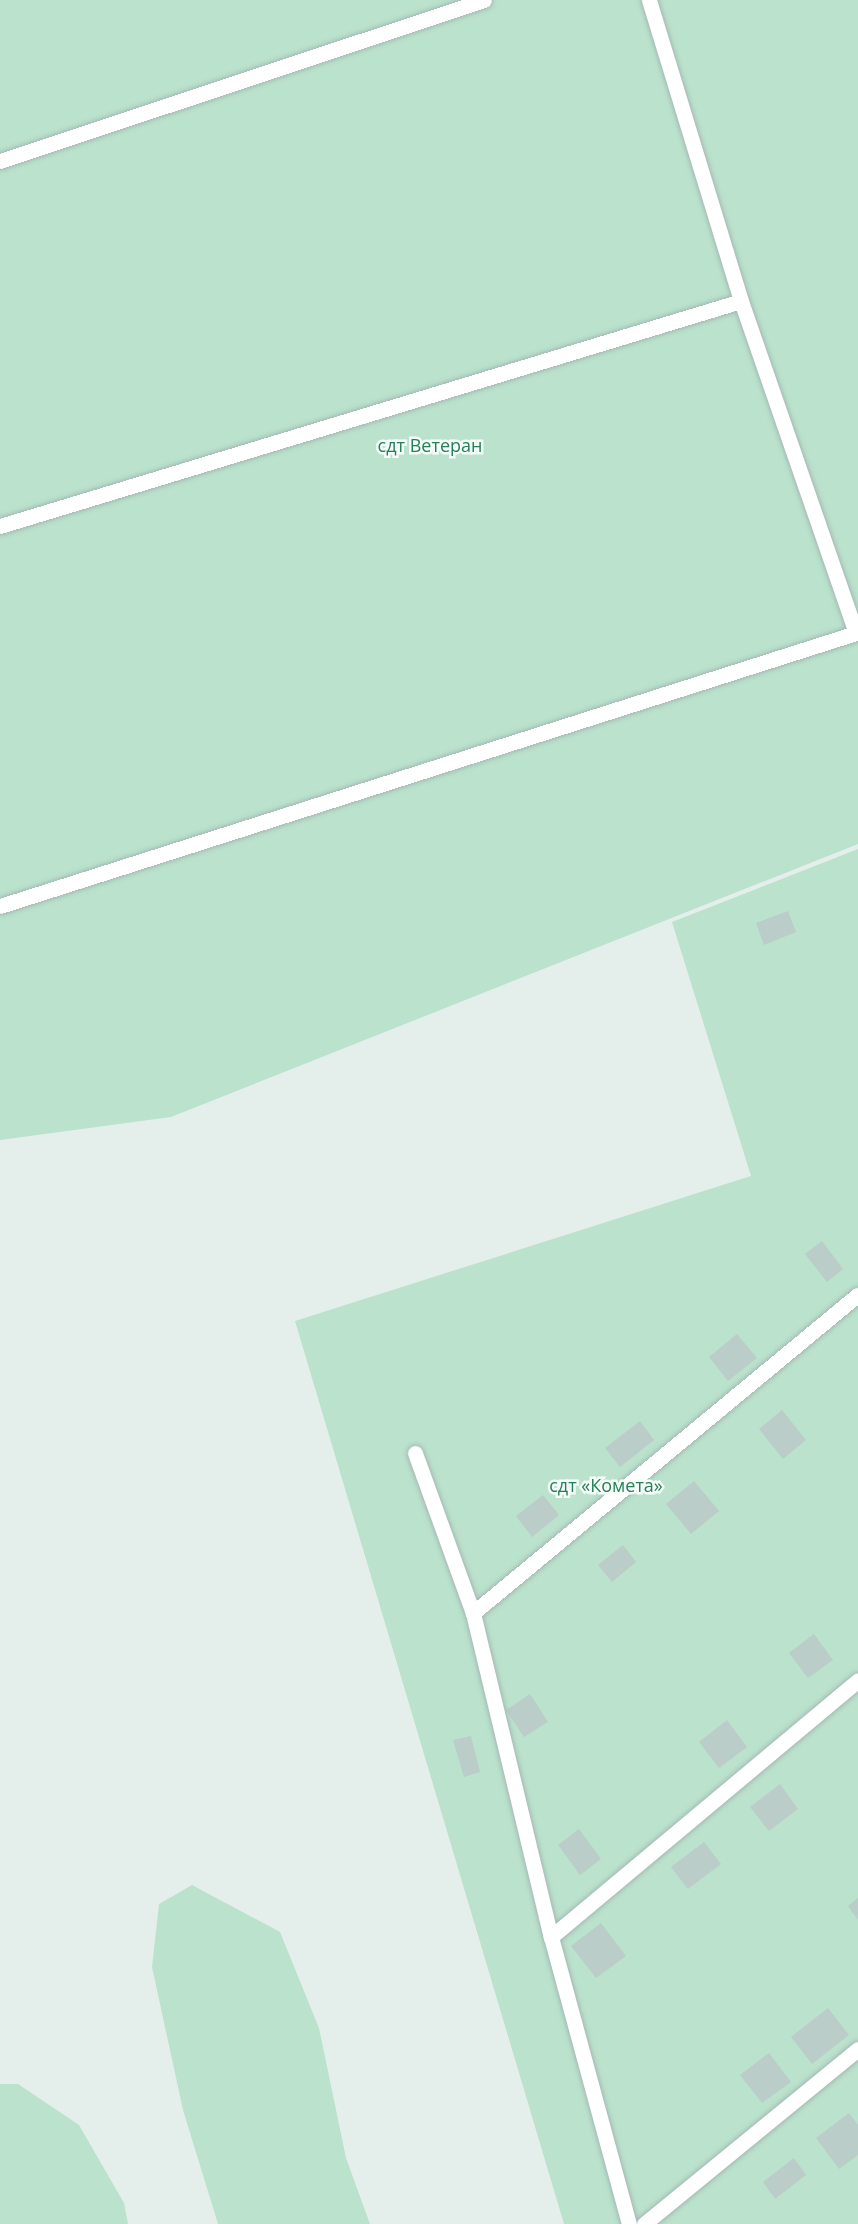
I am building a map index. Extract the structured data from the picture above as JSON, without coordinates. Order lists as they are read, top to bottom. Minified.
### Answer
{"parks":["сдт Ветеран","сдт «Комета»"]}
